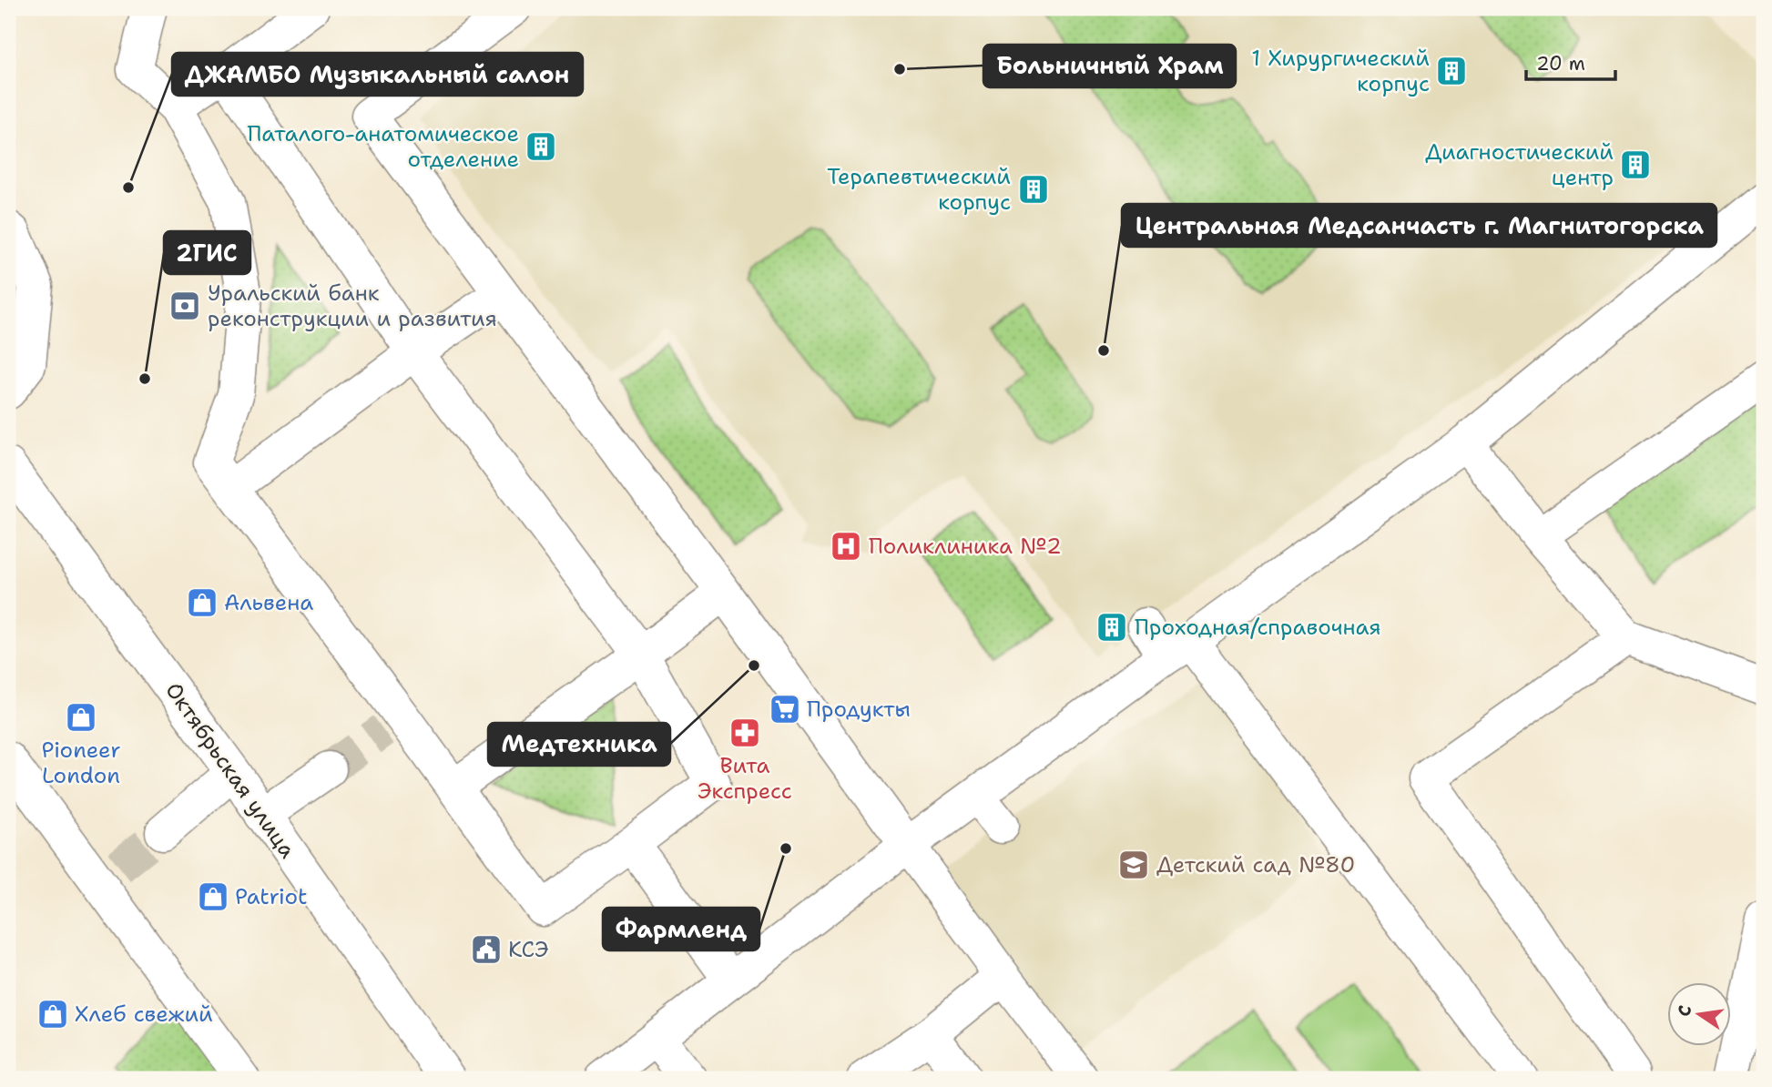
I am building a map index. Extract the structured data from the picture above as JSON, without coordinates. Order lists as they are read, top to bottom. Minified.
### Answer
{"streets":{"main road":["Октябрьская улица"]},"places":{"other":["Больничный Храм","ДЖАМБО Музыкальный салон","Центральная Медсанчасть г. Магнитогорска","2ГИС","Медтехника","Фармленд"],"building":["1 Хирургический корпус","Паталого-анатомическое отделение","Диагностический центр","Терапевтический корпус","Проходная/справочная"],"bank":["Уральский банк реконструкции и развития"],"hospital":["Поликлиника №2"],"shop":["Альвена","Pioneer London","Patriot","Хлеб свежий"],"supermarket":["Продукты"],"pharmacy":["Вита Экспресс"],"school or university":["Детский сад №80"],"public building":["КСЭ"]},"scale_bar":"20 m","north":"left"}
